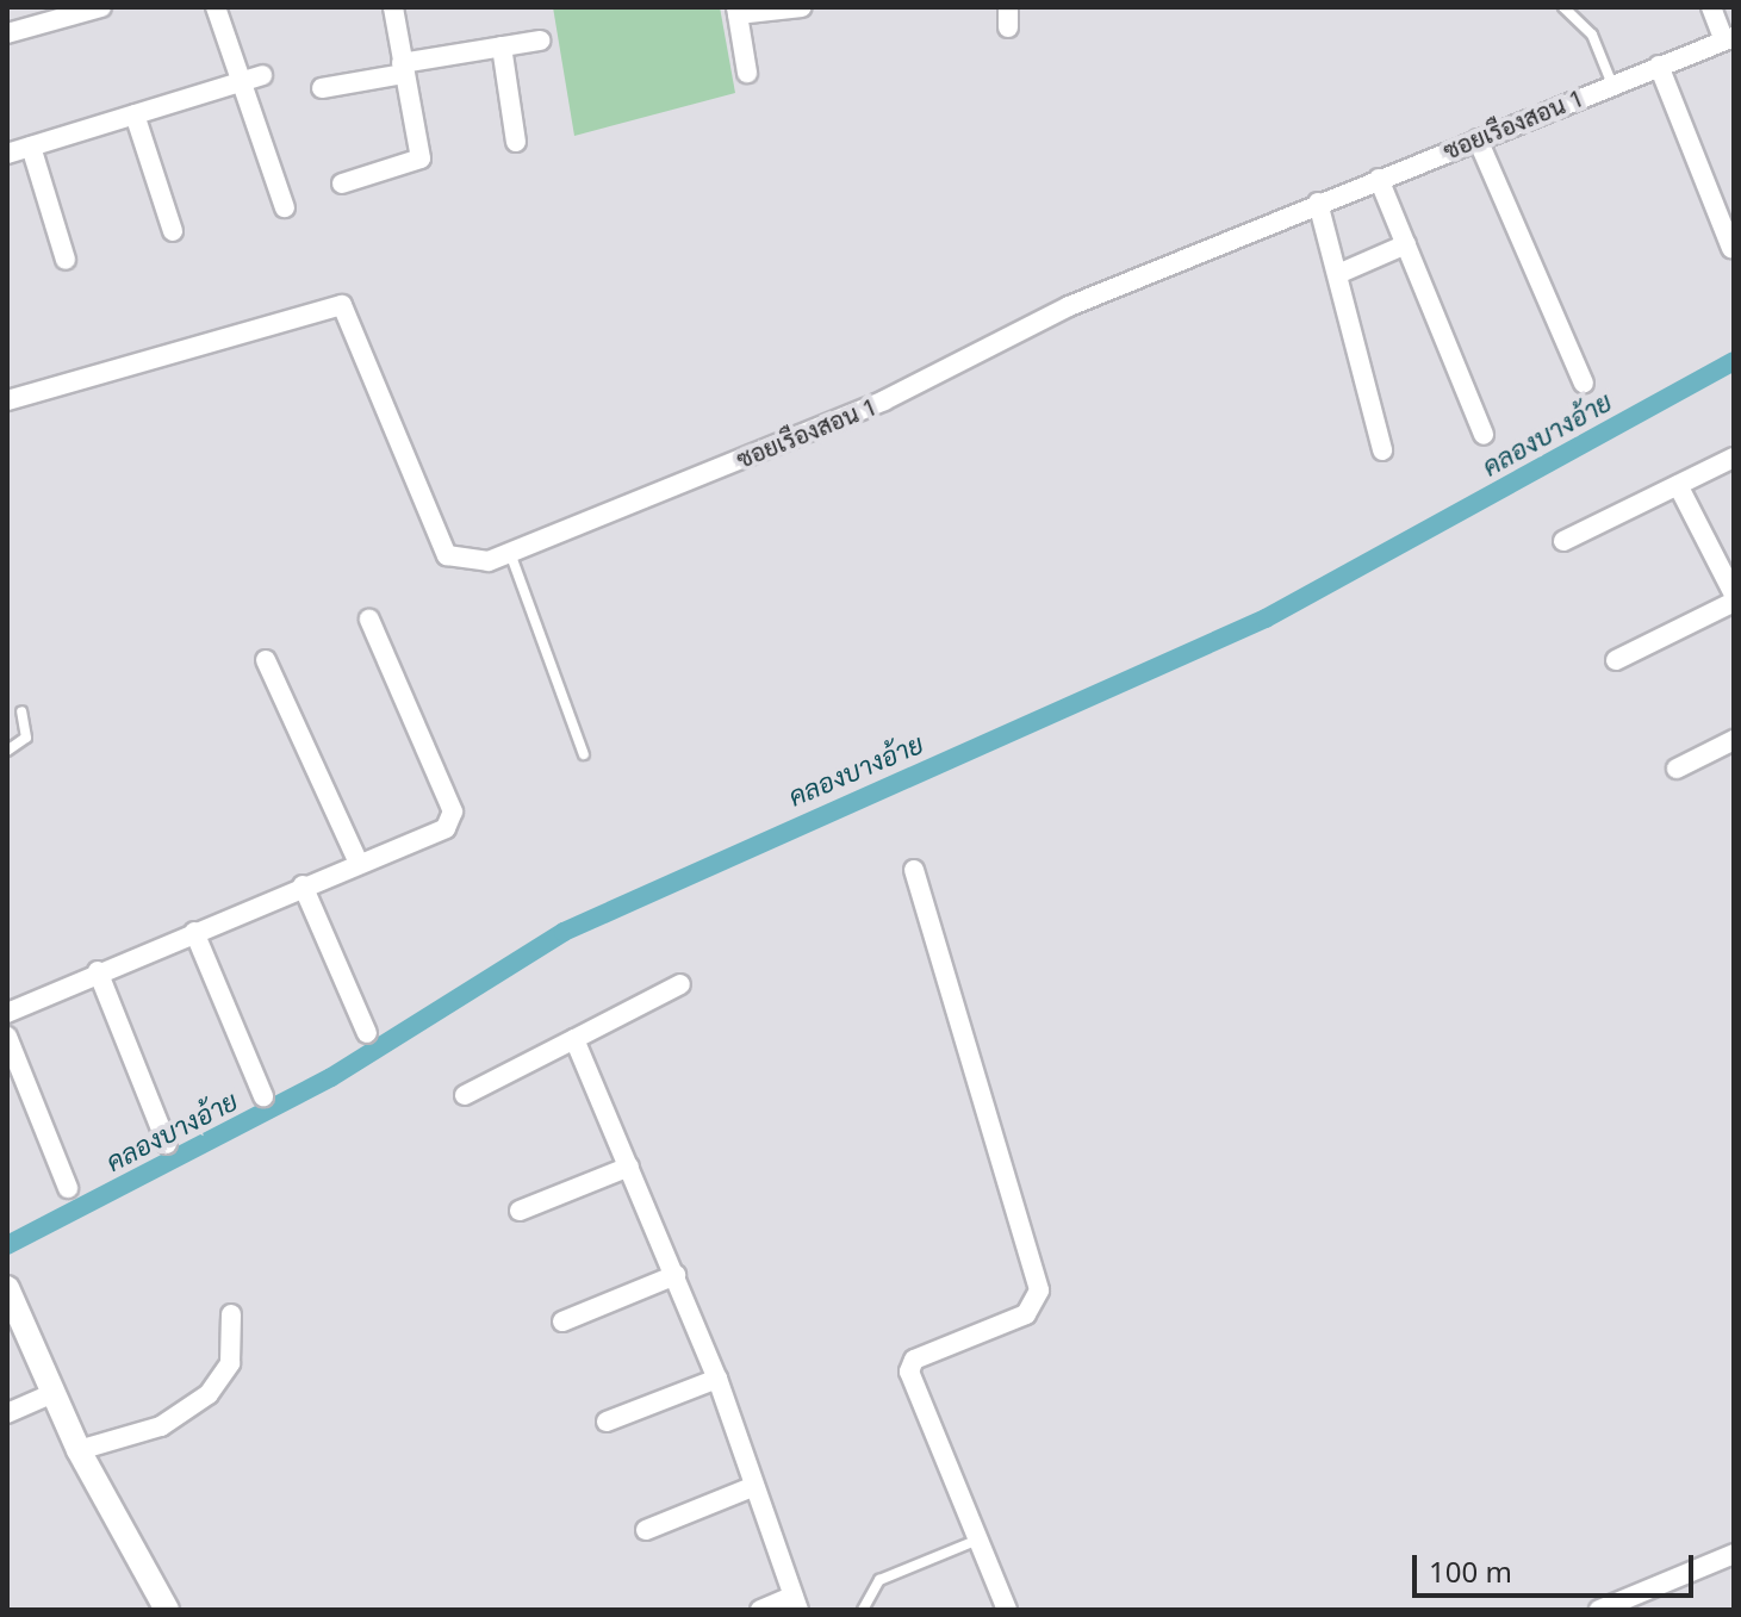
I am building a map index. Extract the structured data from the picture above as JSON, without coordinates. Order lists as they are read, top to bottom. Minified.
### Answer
{"streets":{"street":["ซอยเรืองสอน 1"]},"water":["คลองบางอ้าย"],"scale_bar":"100 m"}
